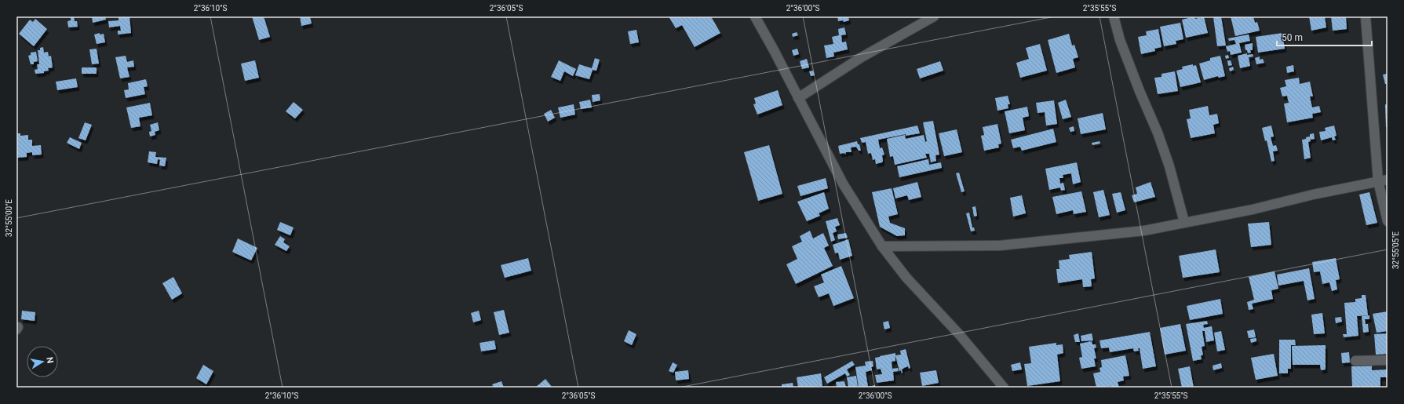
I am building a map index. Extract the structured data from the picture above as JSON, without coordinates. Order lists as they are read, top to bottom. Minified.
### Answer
{"scale_bar":"50 m","north":"right","coordinates":["2°36'10\"S","2°36'05\"S","2°36'00\"S","2°35'55\"S","32°55'00\"E","32°55'05\"E"]}
